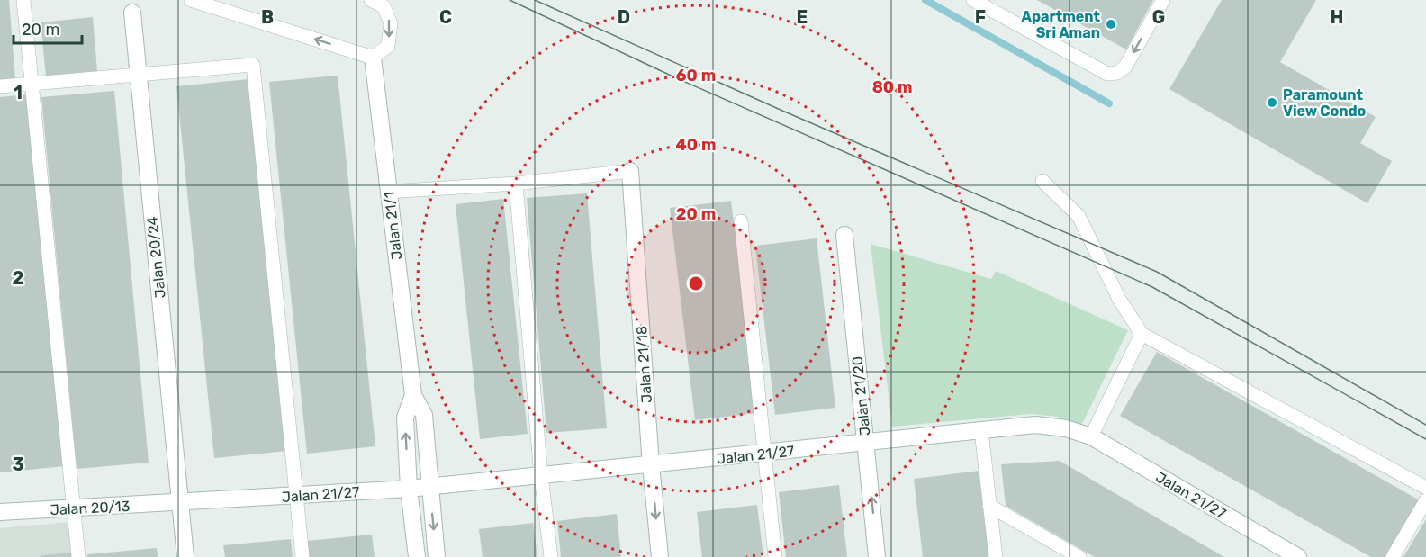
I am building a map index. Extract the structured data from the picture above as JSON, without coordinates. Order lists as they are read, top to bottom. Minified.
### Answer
{"streets":{"street":["Jalan 21/1","Jalan 20/24","Jalan 21/18","Jalan 21/20","Jalan 21/27","Jalan 20/13"]},"crossings":[["Jalan 21/1","Jalan 21/27"],["Jalan 20/24","Jalan 21/27"],["Jalan 20/24","Jalan 20/13"],["Jalan 21/18","Jalan 21/27"],["Jalan 21/20","Jalan 21/27"],["Jalan 21/27","Jalan 20/13"]],"one_way":["Jalan 21/20"],"places":["Apartment Sri Aman","Paramount View Condo"],"scale_bar":"20 m","grid":{"columns":["B","C","D","E","F","G","H"],"rows":["1","2","3"]},"rings":["60 m","80 m","40 m","20 m"]}
